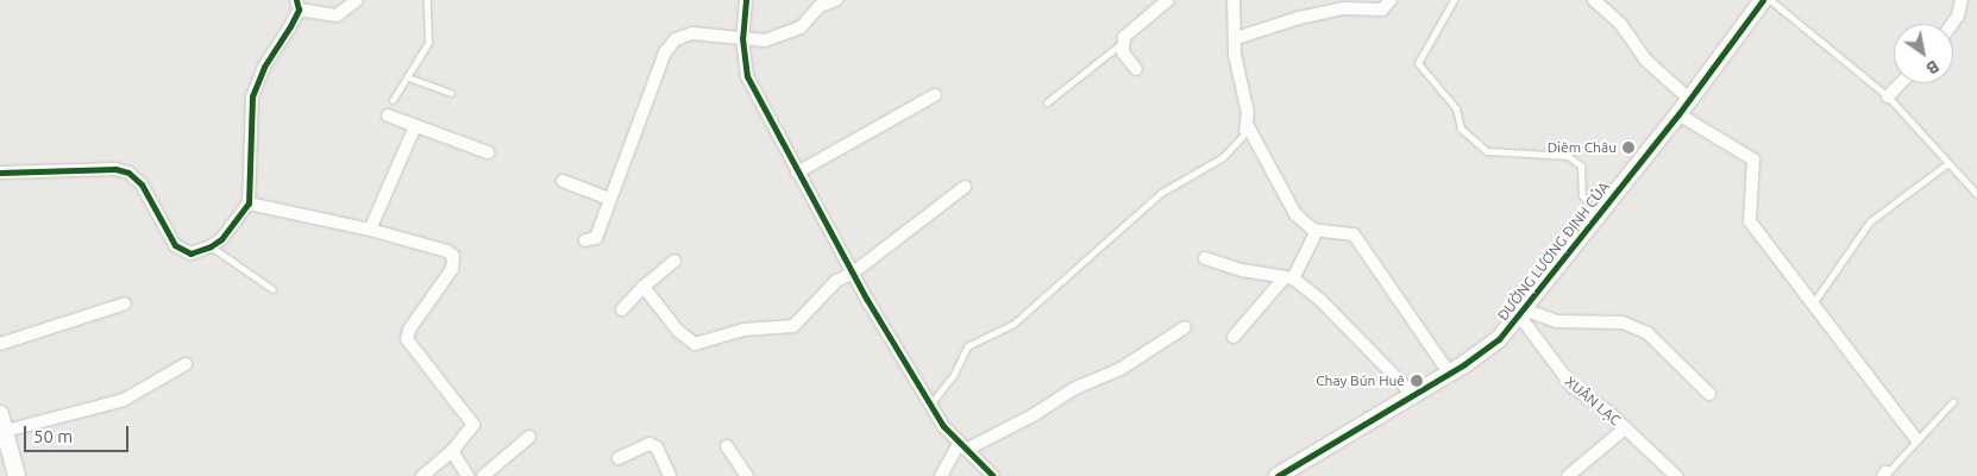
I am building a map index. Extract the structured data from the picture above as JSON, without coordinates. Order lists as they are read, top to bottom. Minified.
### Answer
{"streets":{"street":["ĐƯỜNG LƯƠNG ĐỊNH CỦA","XUÂN LẠC"]},"crossings":[["ĐƯỜNG LƯƠNG ĐỊNH CỦA","XUÂN LẠC"]],"places":["Diêm Châu","Chay Bún Huê"],"scale_bar":"50 m","north":"bottom right"}
